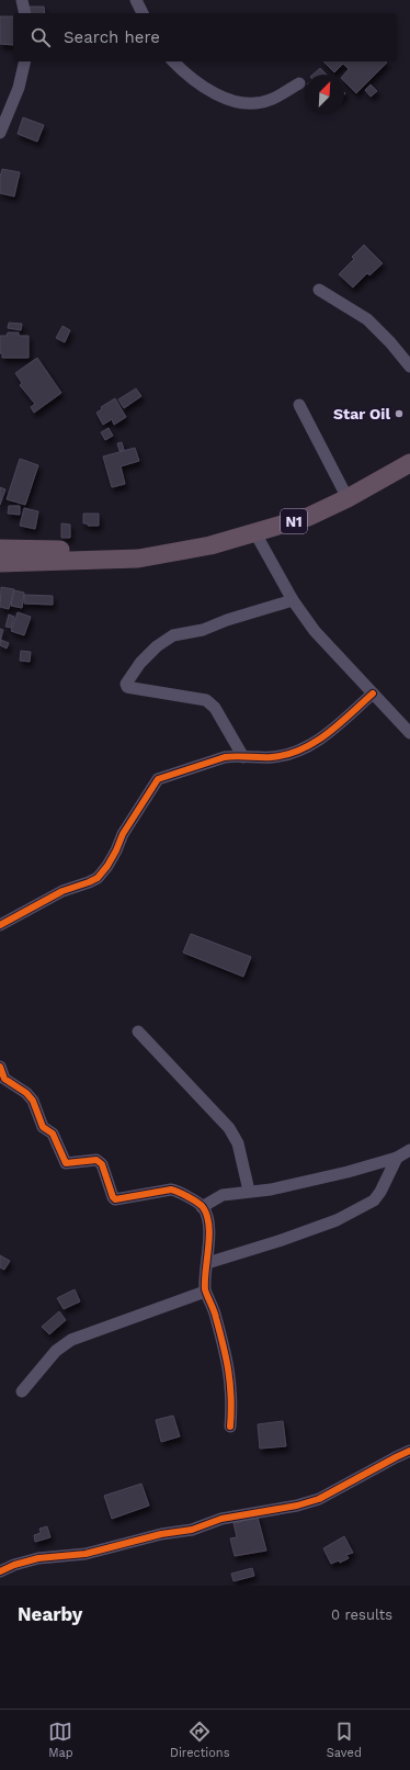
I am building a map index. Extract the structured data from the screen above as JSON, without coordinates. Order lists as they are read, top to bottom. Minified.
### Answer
{"streets":{"highway":["N1"]},"places":["Star Oil"],"north":"top right","page":{"search":"Search here","heading":["Nearby","0 results"],"nav":["Map","Directions","Saved"]}}
